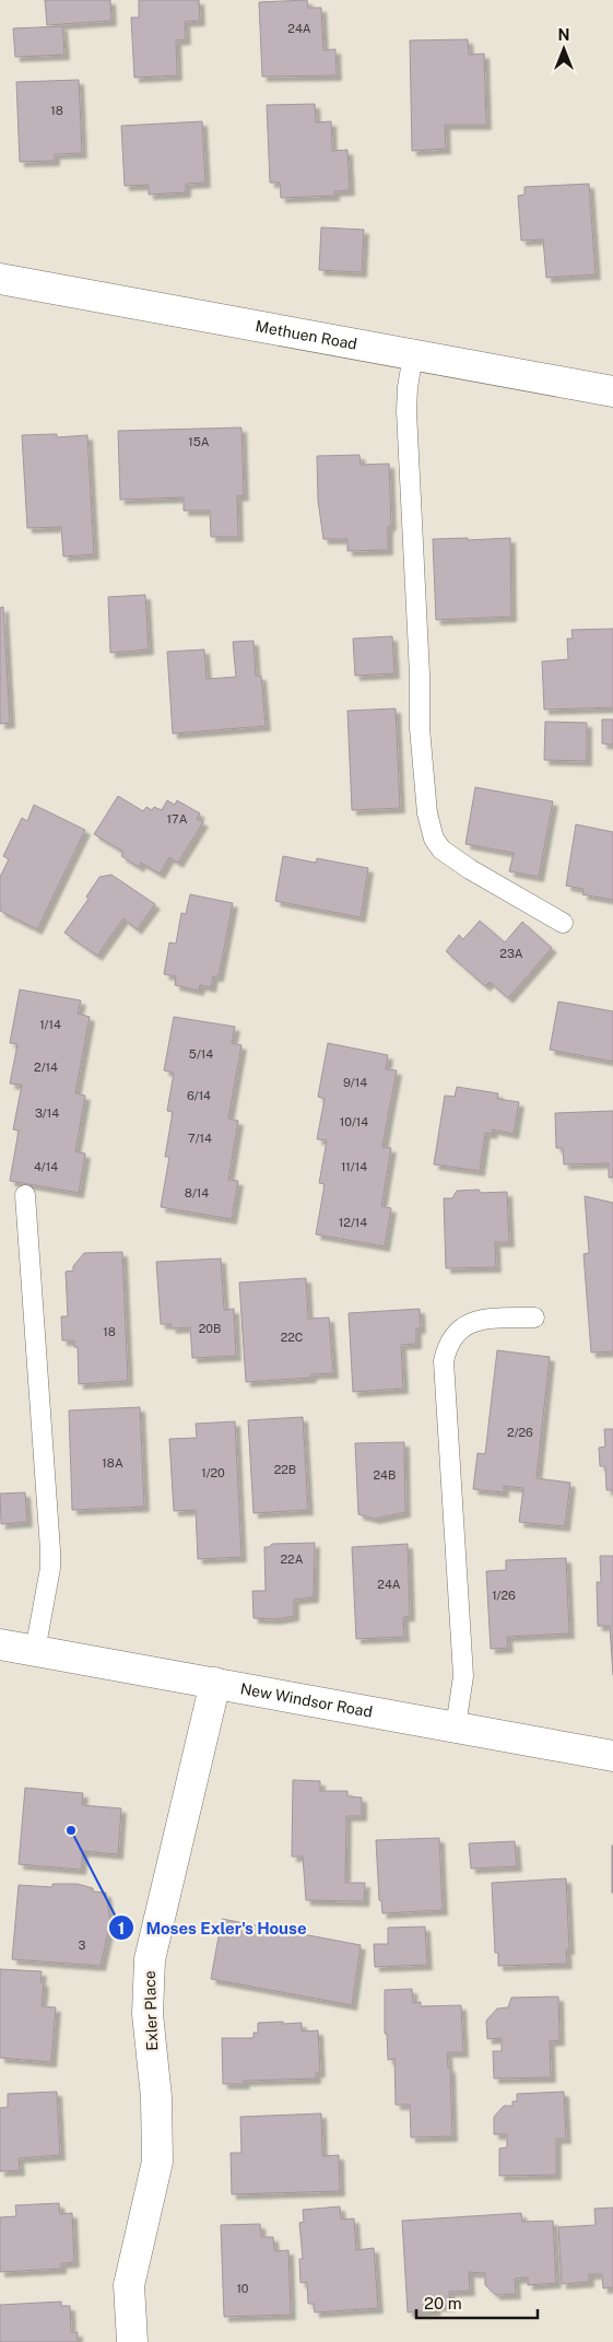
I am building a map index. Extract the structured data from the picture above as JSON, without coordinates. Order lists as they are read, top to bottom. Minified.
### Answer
{"streets":{"street":["Methuen Road","New Windsor Road","Exler Place"]},"crossings":[["New Windsor Road","Exler Place"]],"places":["Moses Exler's House"],"house_numbers":["24A","18","15A","17A","23A","1/14","5/14","2/14","9/14","6/14","3/14","10/14","7/14","4/14","11/14","8/14","12/14","20B","18","22C","2/26","18A","22B","1/20","24B","22A","24A","1/26","3","10"],"scale_bar":"20 m","north":"top"}
